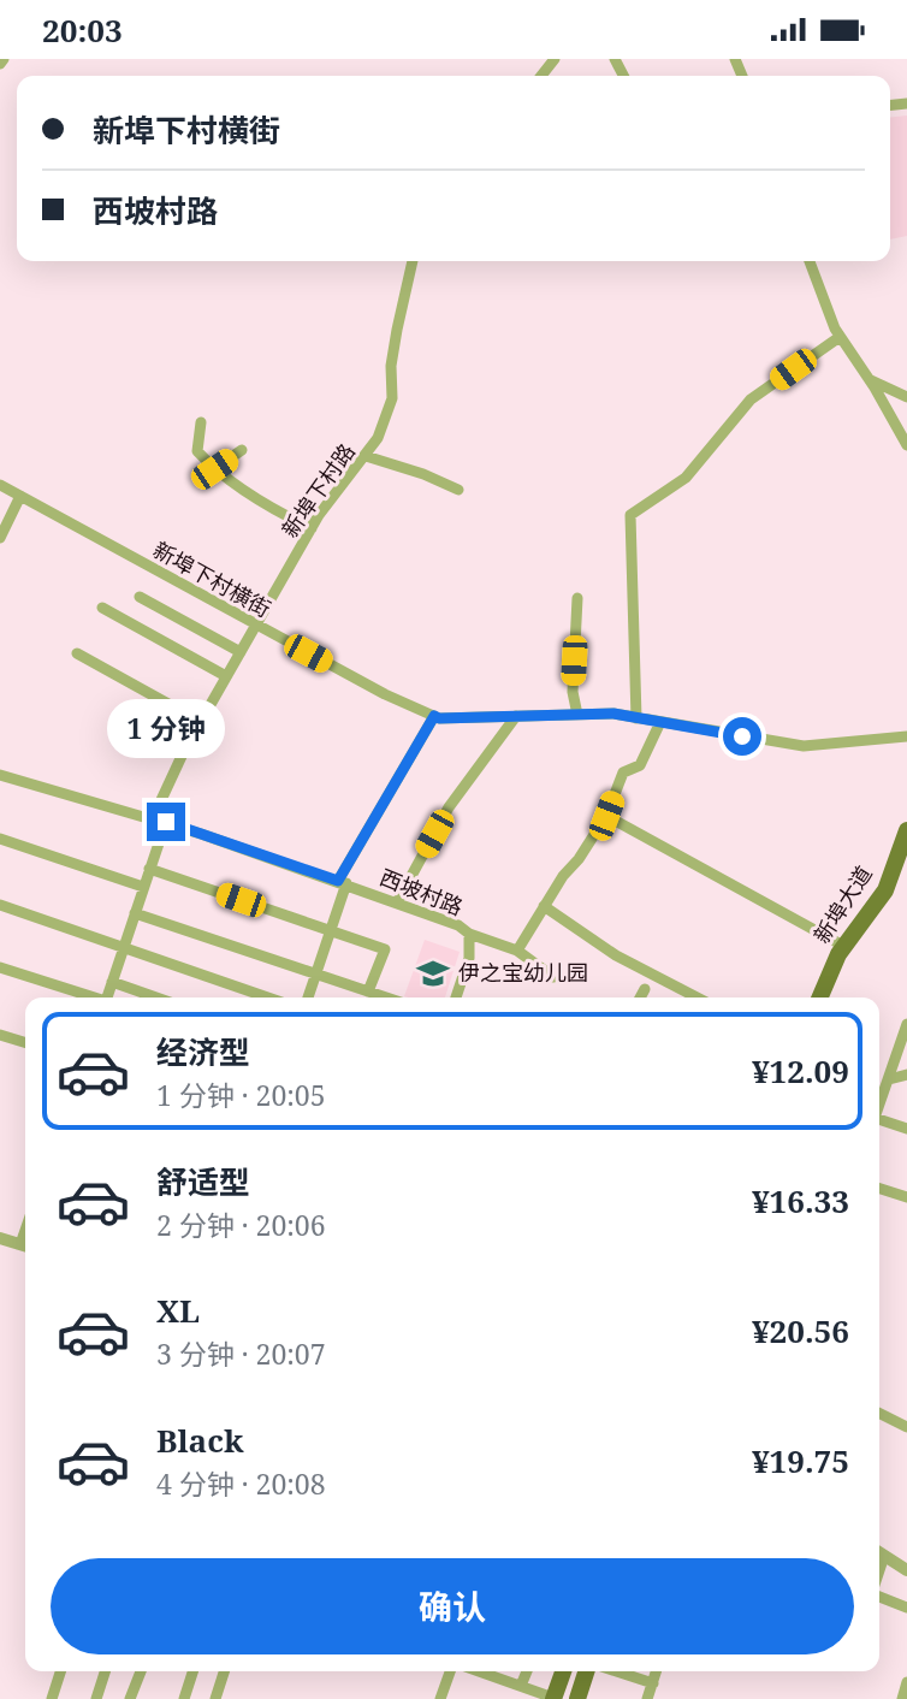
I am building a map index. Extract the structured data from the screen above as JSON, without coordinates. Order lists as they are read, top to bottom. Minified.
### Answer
{"streets":{"main road":["新埠大道"],"street":["新埠下村路","新埠下村横街","西坡村路"]},"crossings":[["新埠下村路","新埠下村横街"],["新埠下村路","西坡村路"]],"places":{"school or university":["伊之宝幼儿园"]},"page":{"status":"20:03","banner":["新埠下村横街","西坡村路"],"bubble":"1 分钟","list":[{"name":"经济型","note":"1 分钟 · 20:05","value":"¥12.09"},{"name":"舒适型","note":"2 分钟 · 20:06","value":"¥16.33"},{"name":"XL","note":"3 分钟 · 20:07","value":"¥20.56"},{"name":"Black","note":"4 分钟 · 20:08","value":"¥19.75"}],"buttons":"确认"}}
